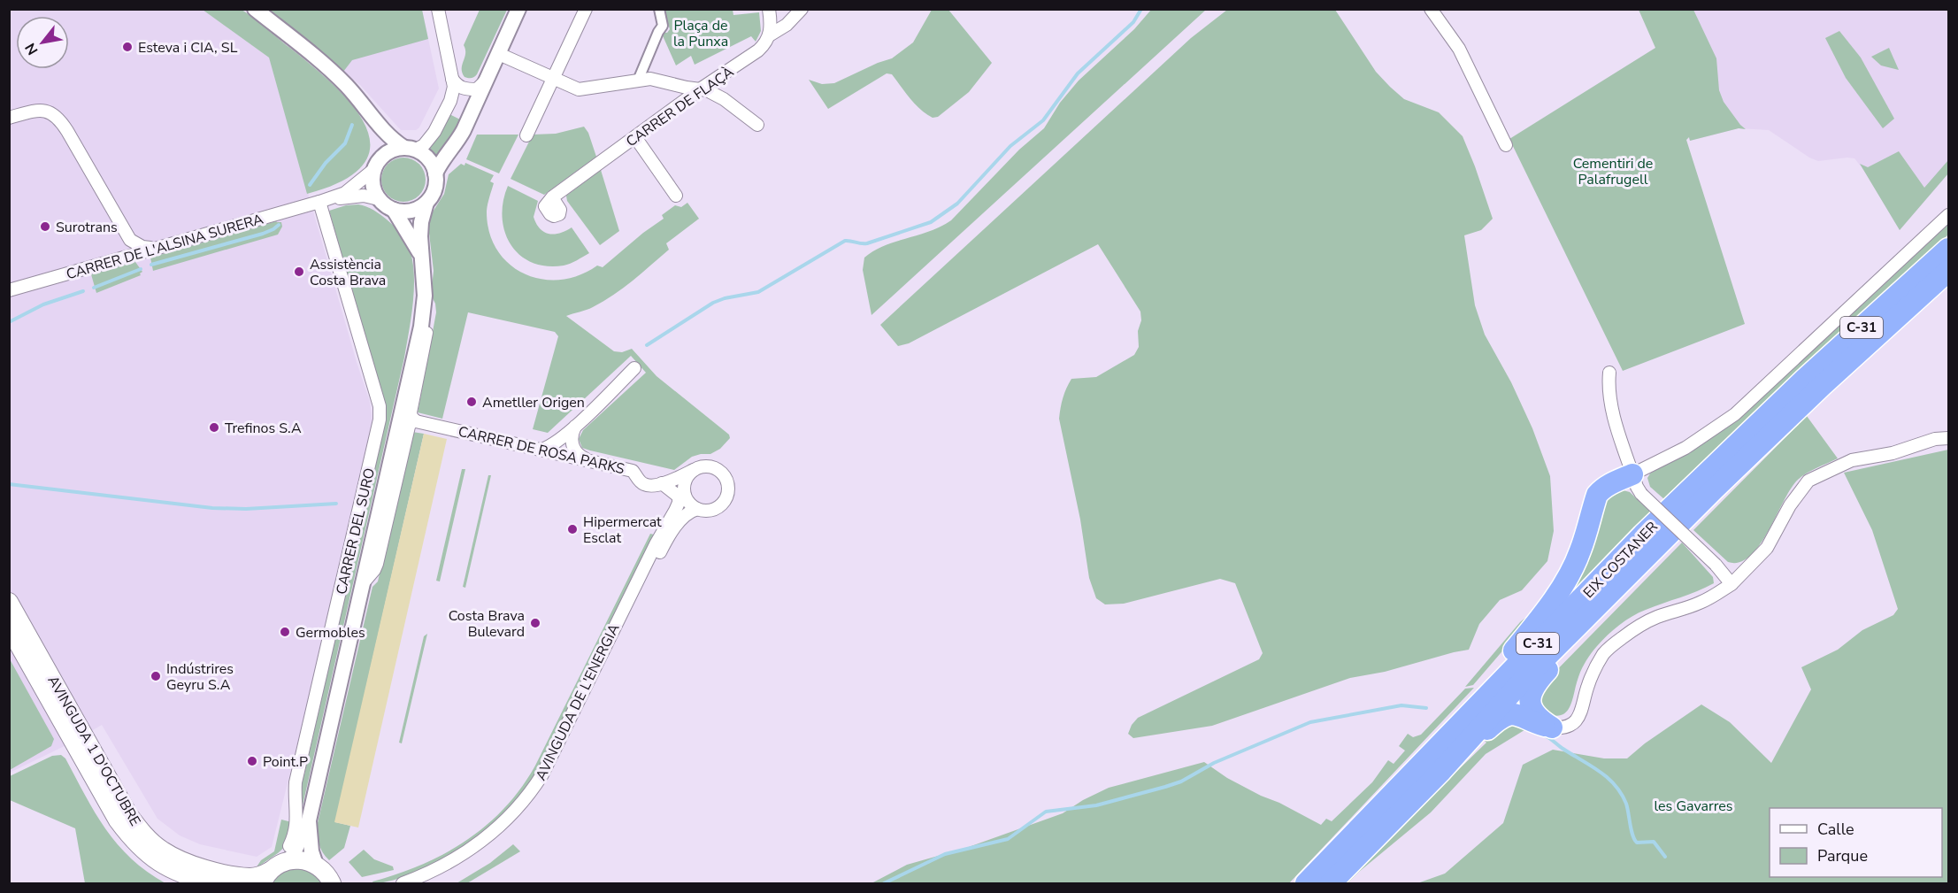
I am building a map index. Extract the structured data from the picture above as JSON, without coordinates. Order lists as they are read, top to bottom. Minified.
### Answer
{"streets":{"highway":["C-31","EIX COSTANER"],"main road":["AVINGUDA 1 D'OCTUBRE"],"street":["CARRER DE FLAÇÀ","CARRER DE L'ALSINA SURERA","CARRER DE ROSA PARKS","CARRER DEL SURO","AVINGUDA DE L'ENERGIA"]},"crossings":[["CARRER DE L'ALSINA SURERA","CARRER DEL SURO"],["CARRER DEL SURO","AVINGUDA 1 D'OCTUBRE"]],"parks":["Plaça de la Punxa","Cementiri de Palafrugell","les Gavarres"],"places":["Esteva i CIA, SL","Surotrans","Assistència Costa Brava","Ametller Origen","Trefinos S.A","Hipermercat Esclat","Costa Brava Bulevard","Germobles","Indústrires Geyru S.A","Point.P"],"legend":["Calle","Parque"],"north":"bottom left"}
